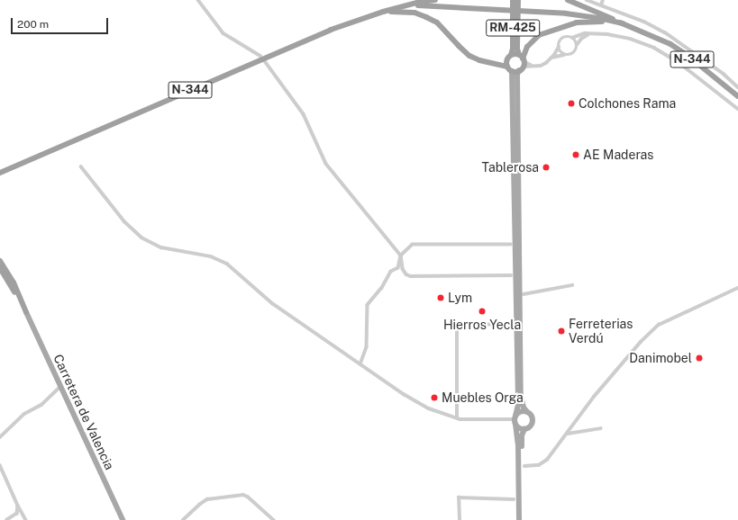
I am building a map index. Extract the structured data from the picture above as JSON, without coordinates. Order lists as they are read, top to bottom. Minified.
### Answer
{"streets":{"highway":["RM-425","N-344"],"main road":["Carretera de Valencia"]},"places":["Colchones Rama","AE Maderas","Tablerosa","Lym","Hierros Yecla","Ferreterias Verdú","Danimobel","Muebles Orga"],"scale_bar":"200 m"}
